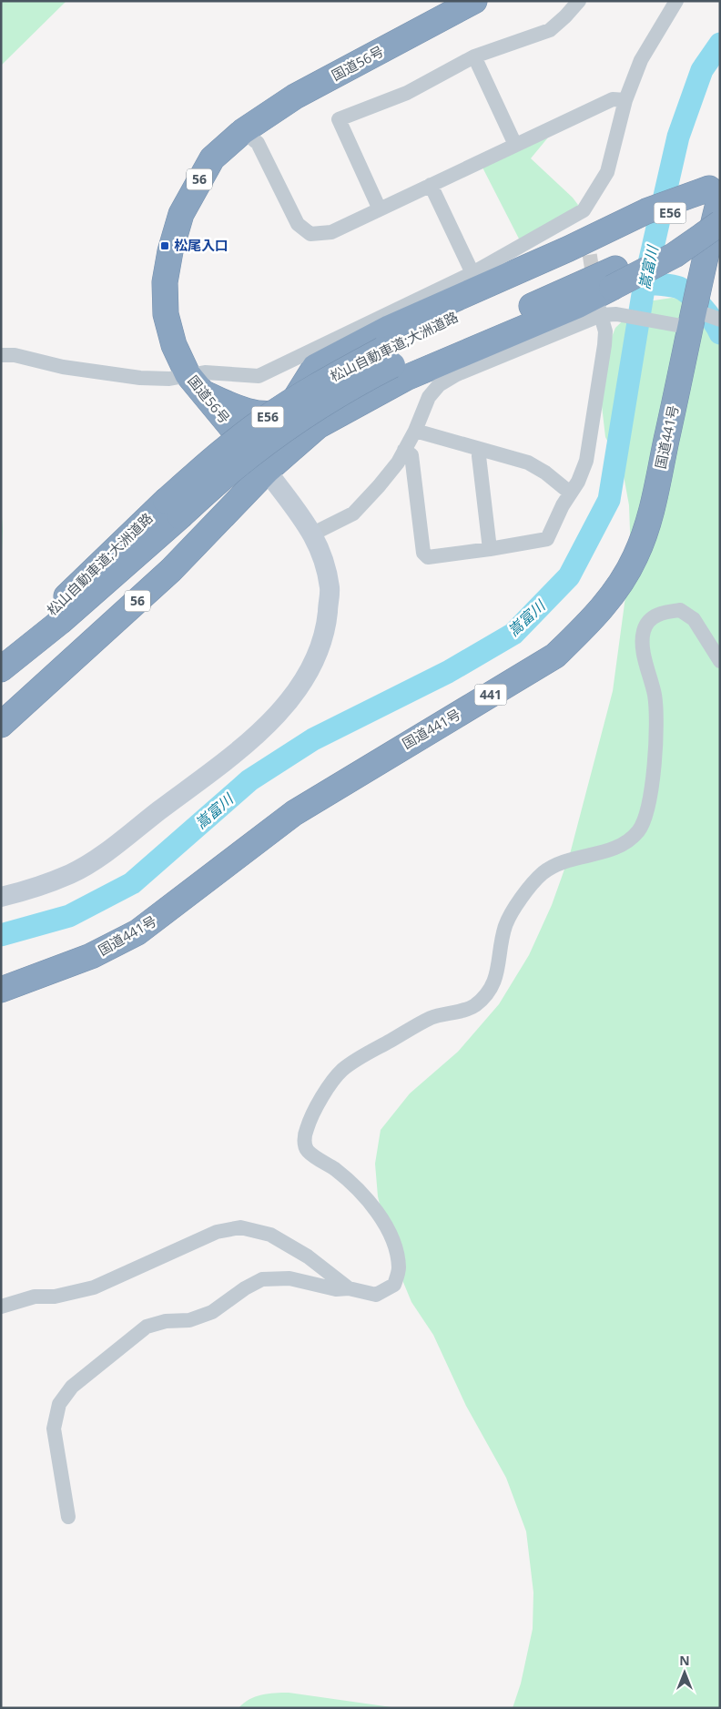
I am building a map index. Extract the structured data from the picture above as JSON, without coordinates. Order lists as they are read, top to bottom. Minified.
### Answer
{"streets":{"highway":["国道56号","56","E56","松山自動車道;大洲道路","国道441号","441"]},"crossings":[["国道56号","56"],["松山自動車道;大洲道路","国道441号"]],"water":["嵩富川"],"places":{"transit":["松尾入口"]},"north":"top"}
